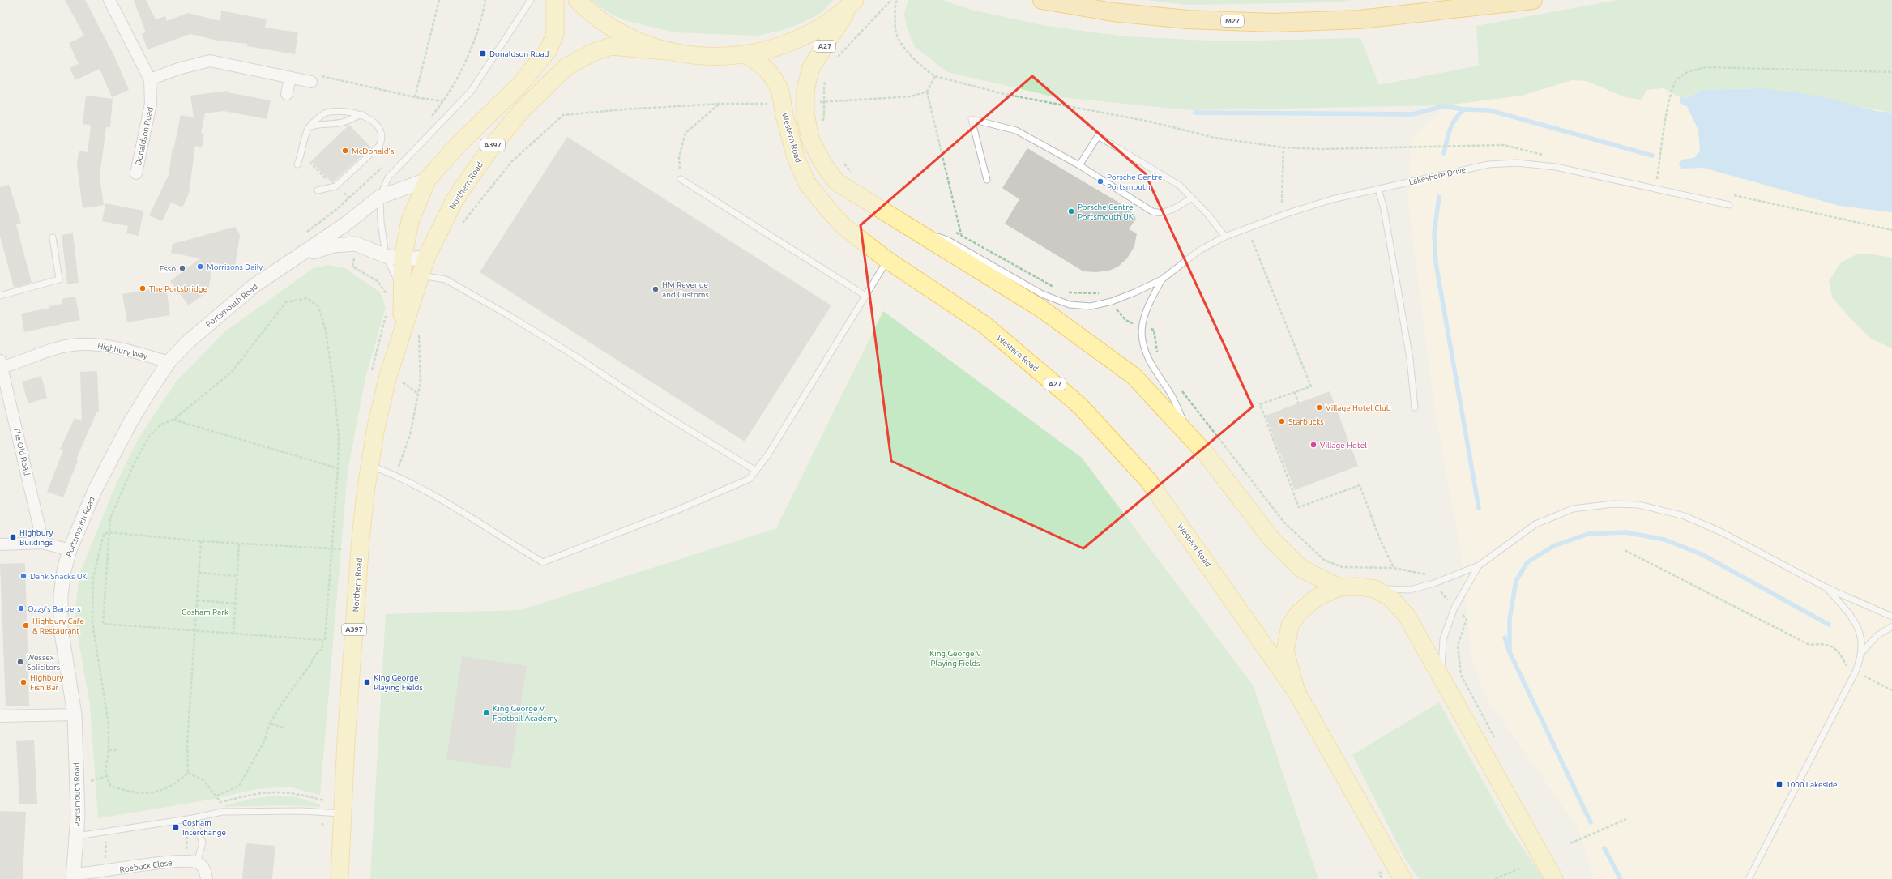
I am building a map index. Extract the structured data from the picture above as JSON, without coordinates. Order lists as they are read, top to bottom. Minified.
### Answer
{"streets":{"highway":["M27"],"main road":["A27","Western Road","A397","Northern Road"],"street":["Donaldson Road","Portsmouth Road","Highbury Way","The Old Road","Roebuck Close"],"lane":["Lakeshore Drive"]},"crossings":[["Northern Road","Portsmouth Road"],["Portsmouth Road","Highbury Way"],["Portsmouth Road","Roebuck Close"],["Highbury Way","The Old Road"]],"parks":["Cosham Park","King George V Playing Fields"],"places":{"transit":["Donaldson Road","Highbury Buildings","King George Playing Fields","1000 Lakeside","Cosham Interchange"],"other":["McDonald's","Porsche Centre Portsmouth","Porsche Centre Portsmouth UK","Morrisons Daily","Esso","The Portsbridge","HM Revenue and Customs","Village Hotel Club","Starbucks","Village Hotel","Dank Snacks UK","Ozzy's Barbers","Highbury Cafe & Restaurant","Wessex Solicitors","Highbury Fish Bar","King George V Football Academy"]}}
